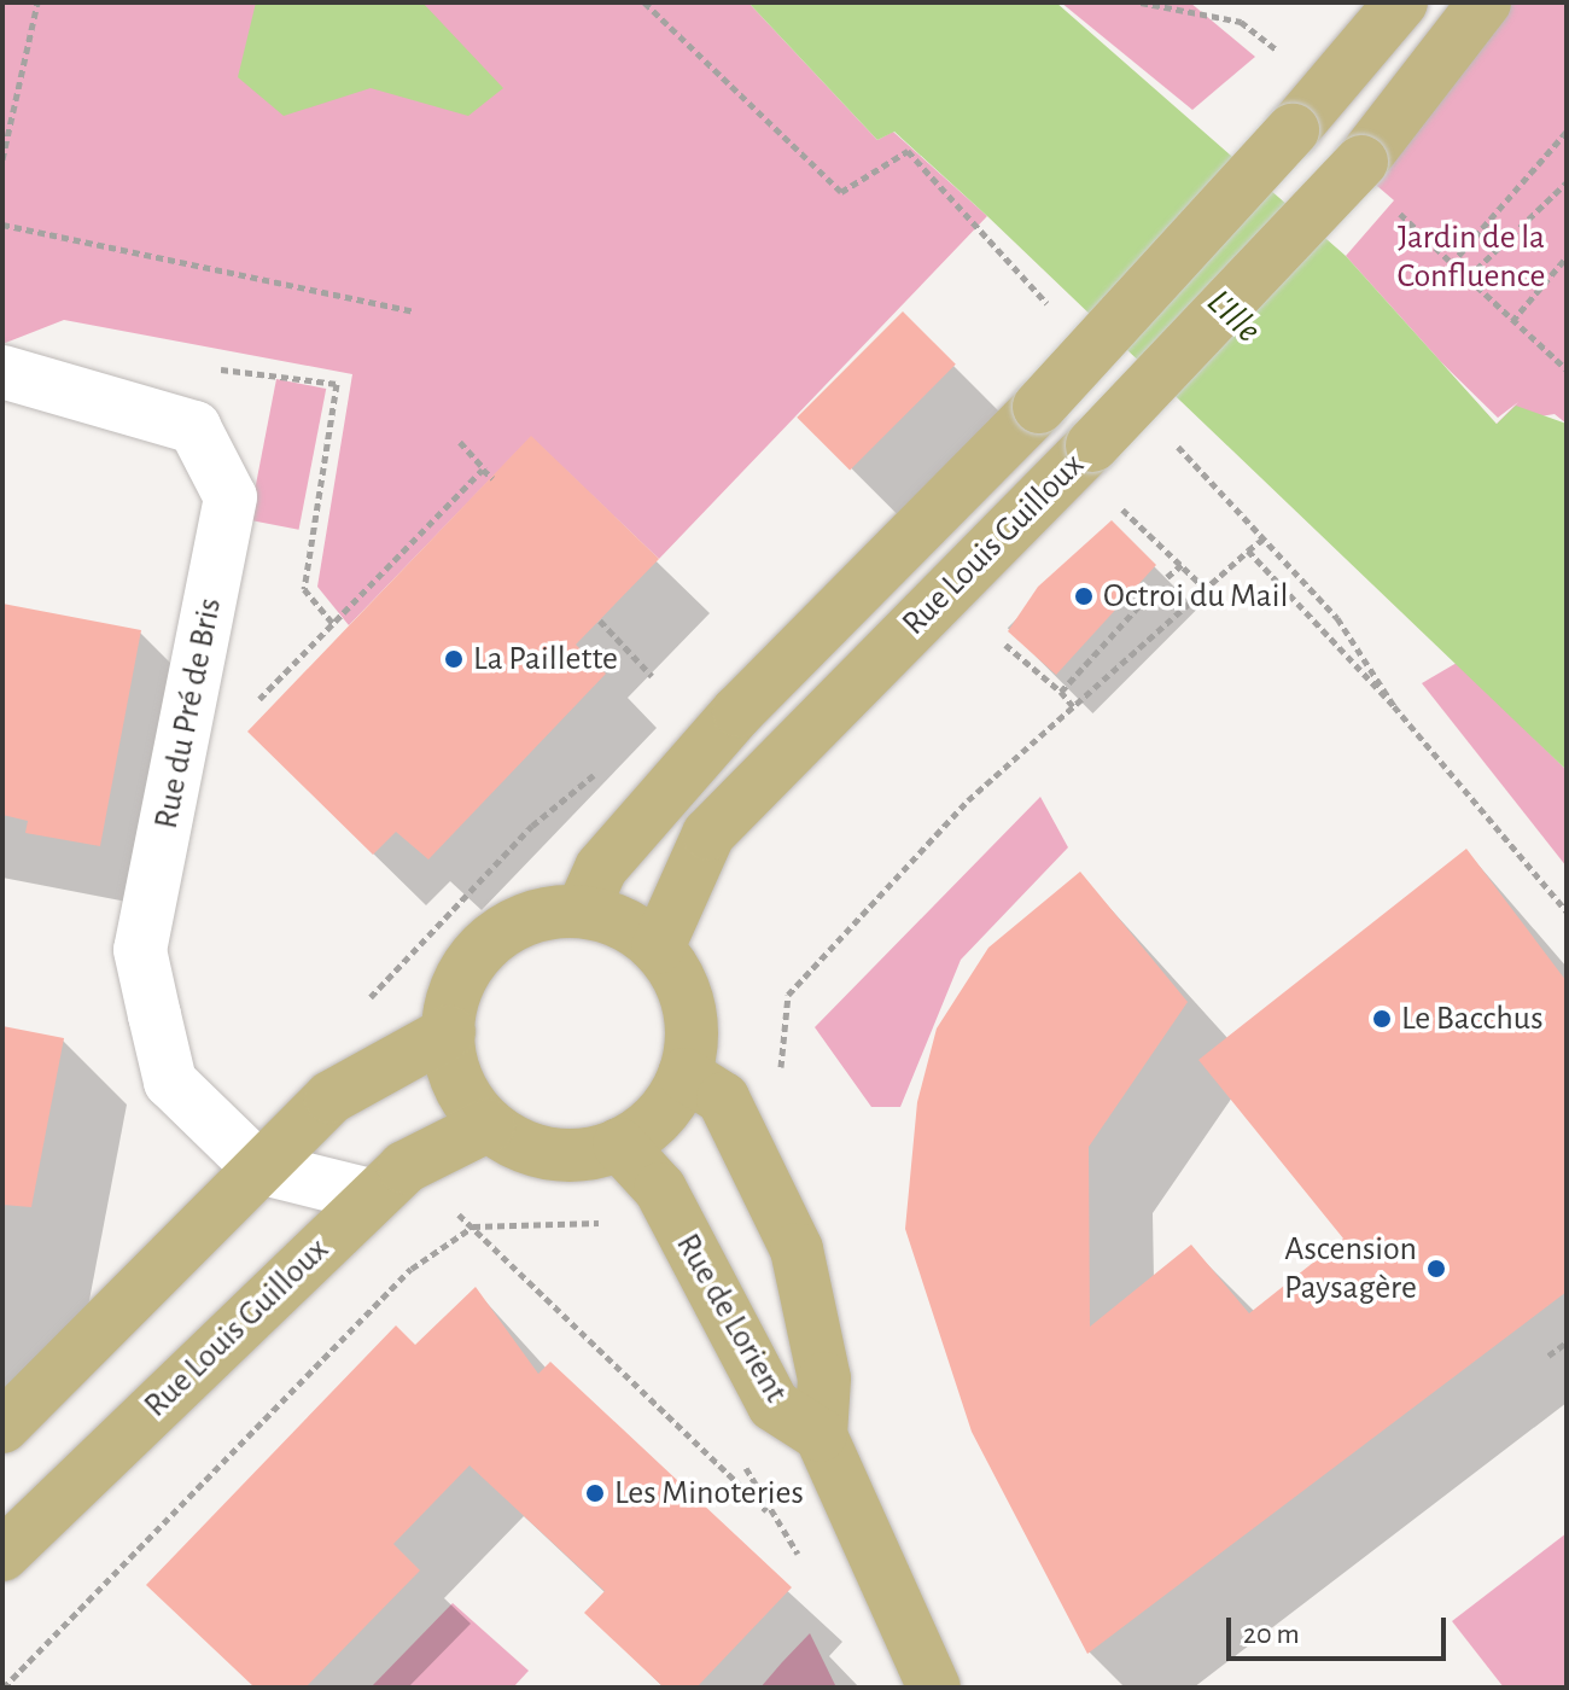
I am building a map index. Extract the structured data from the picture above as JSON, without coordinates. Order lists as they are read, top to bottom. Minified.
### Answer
{"streets":{"main road":["Rue Louis Guilloux","Rue de Lorient"],"street":["Rue du Pré de Bris"]},"crossings":[["Rue Louis Guilloux","Rue de Lorient"]],"water":["L'Ille"],"parks":["Jardin de la Confluence"],"places":["Octroi du Mail","La Paillette","Le Bacchus","Ascension Paysagère","Les Minoteries"],"scale_bar":"20 m"}
